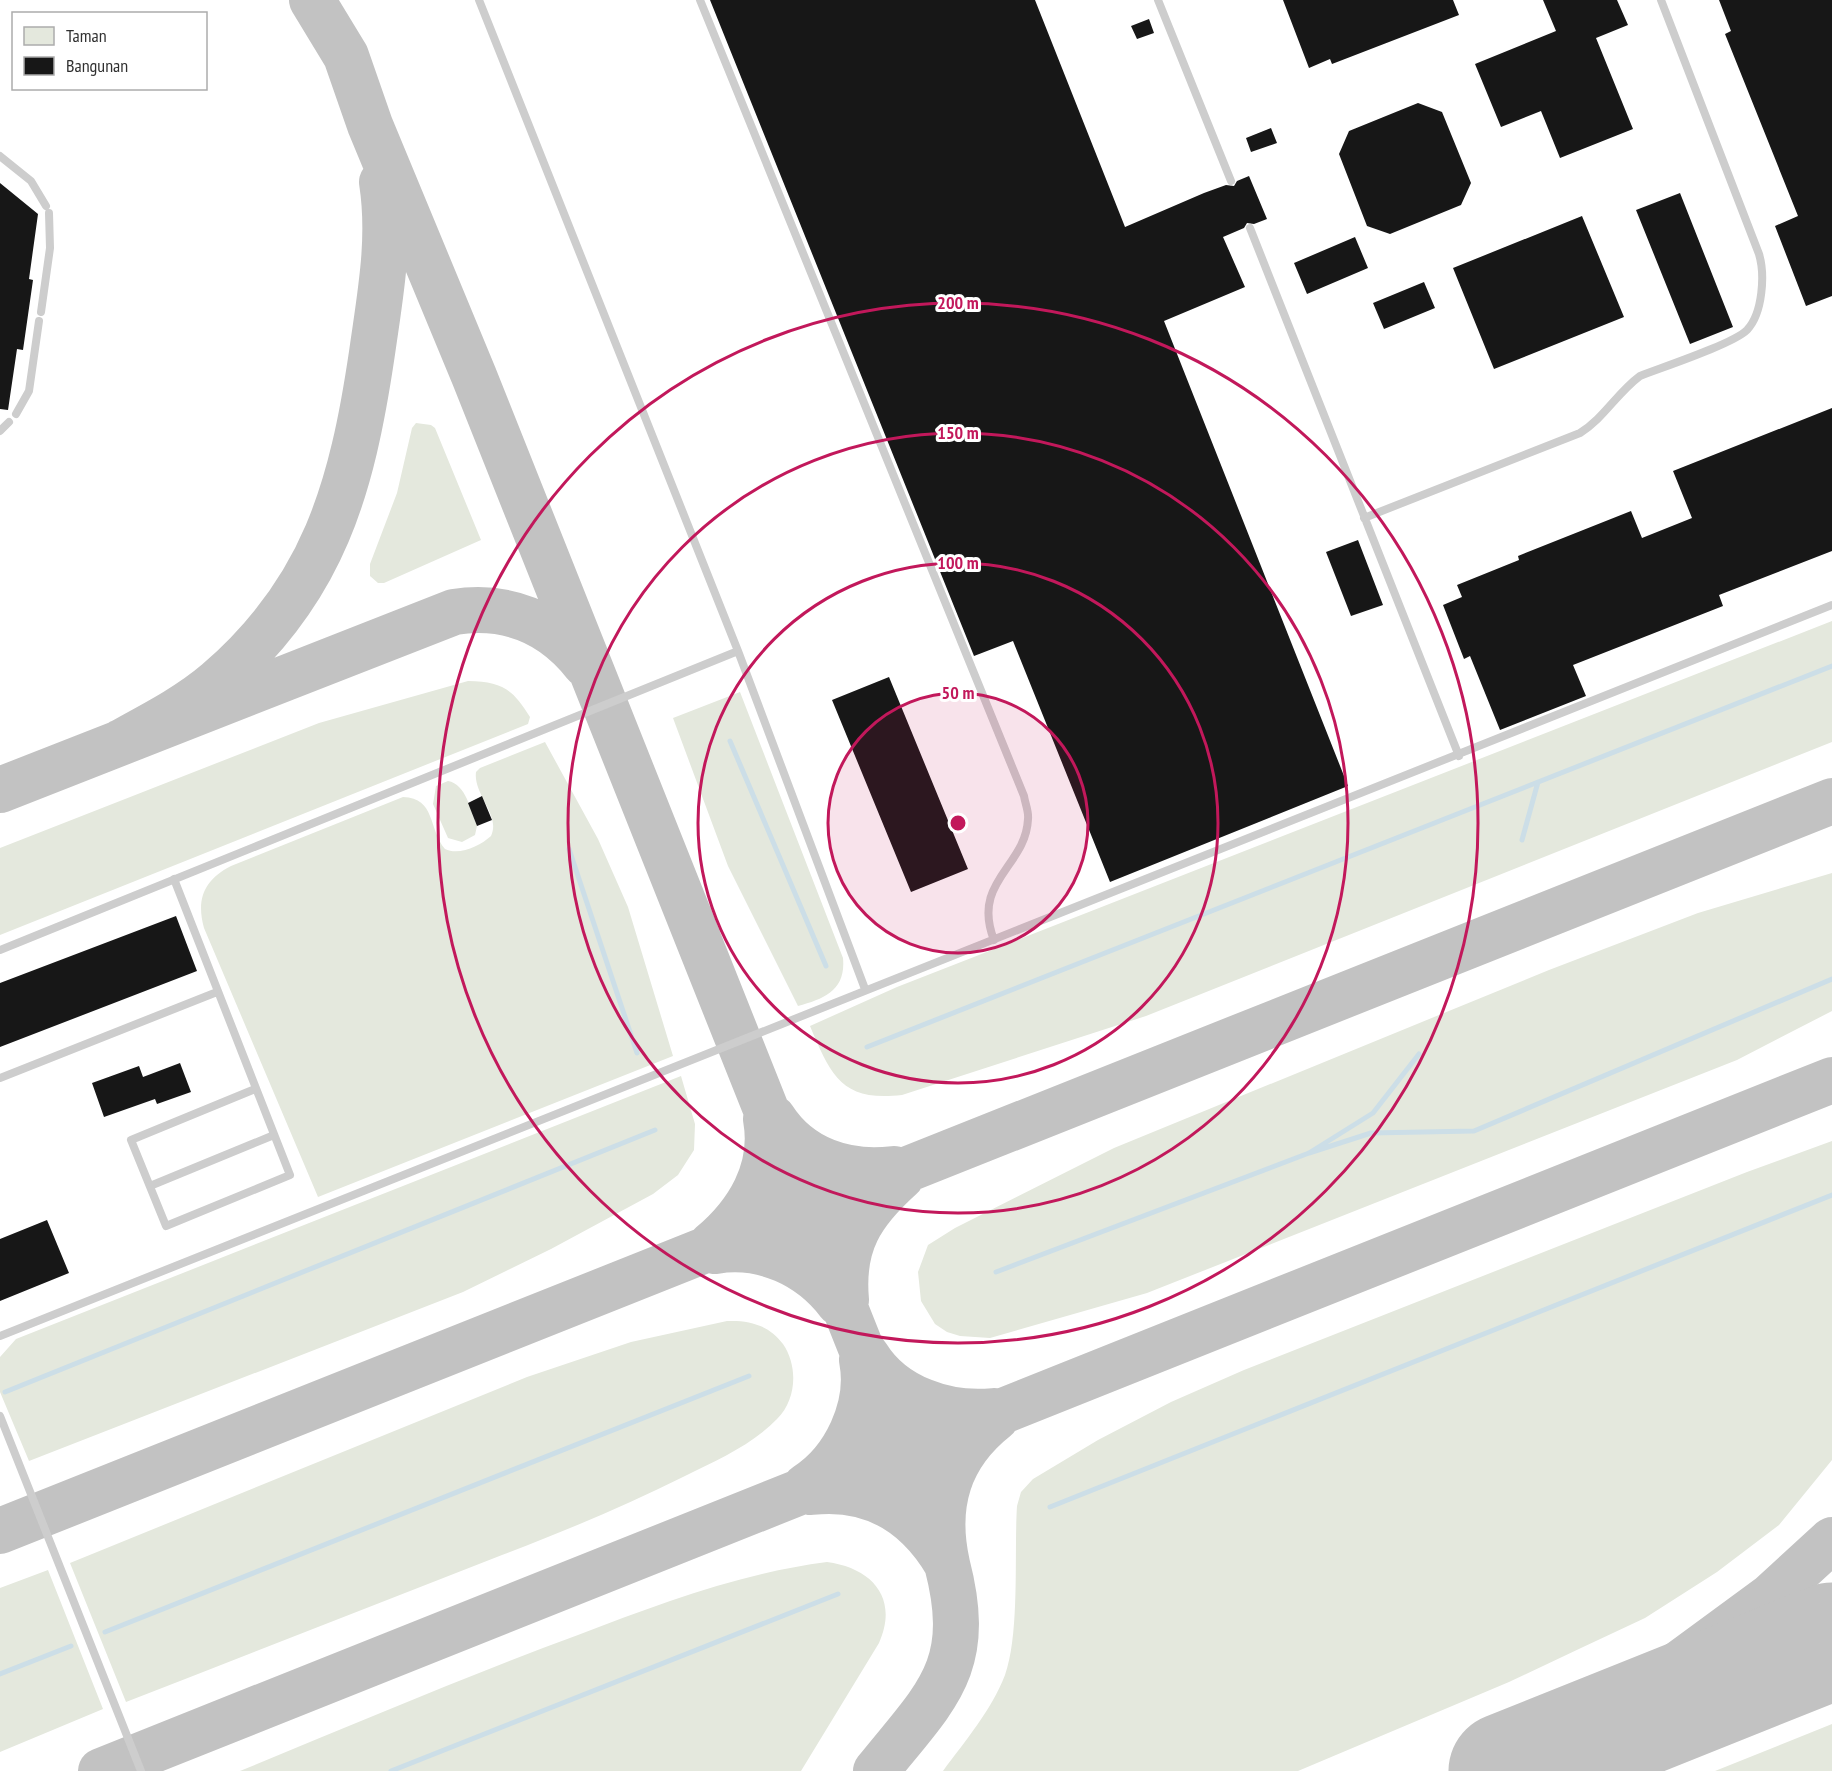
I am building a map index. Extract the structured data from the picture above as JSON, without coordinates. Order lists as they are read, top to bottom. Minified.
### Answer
{"legend":["Taman","Bangunan"],"rings":["200 m","150 m","100 m","50 m"]}
